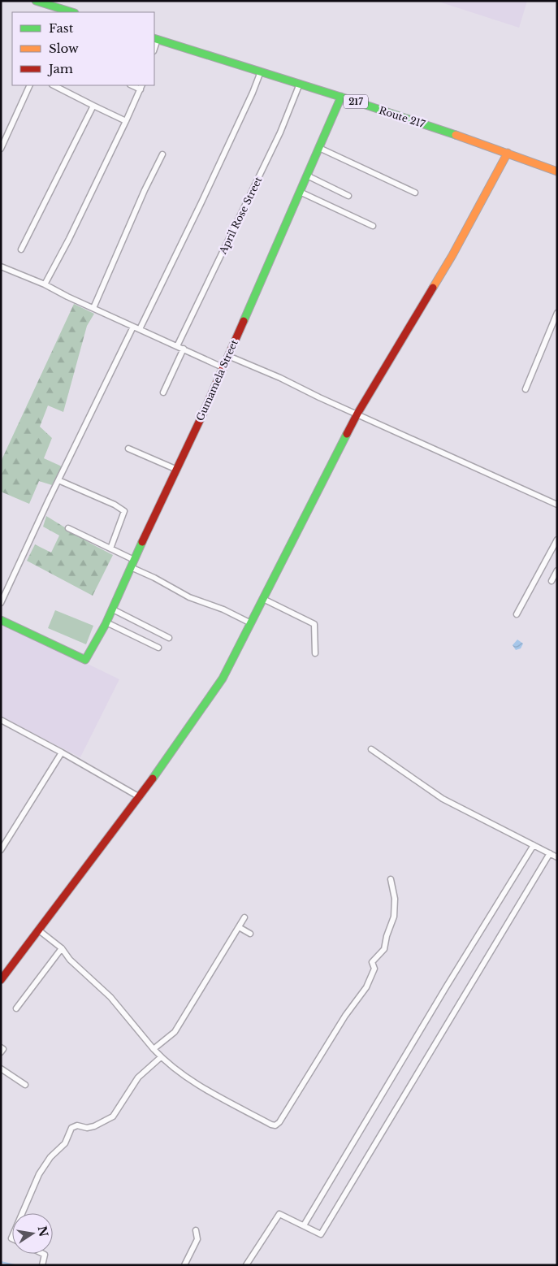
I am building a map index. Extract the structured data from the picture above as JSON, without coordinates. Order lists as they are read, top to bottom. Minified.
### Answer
{"streets":{"street":["217","Route 217","April Rose Street","Gumamela Street"]},"crossings":[["Route 217","April Rose Street"],["Route 217","Gumamela Street"]],"legend":["Fast","Slow","Jam"],"north":"right"}
